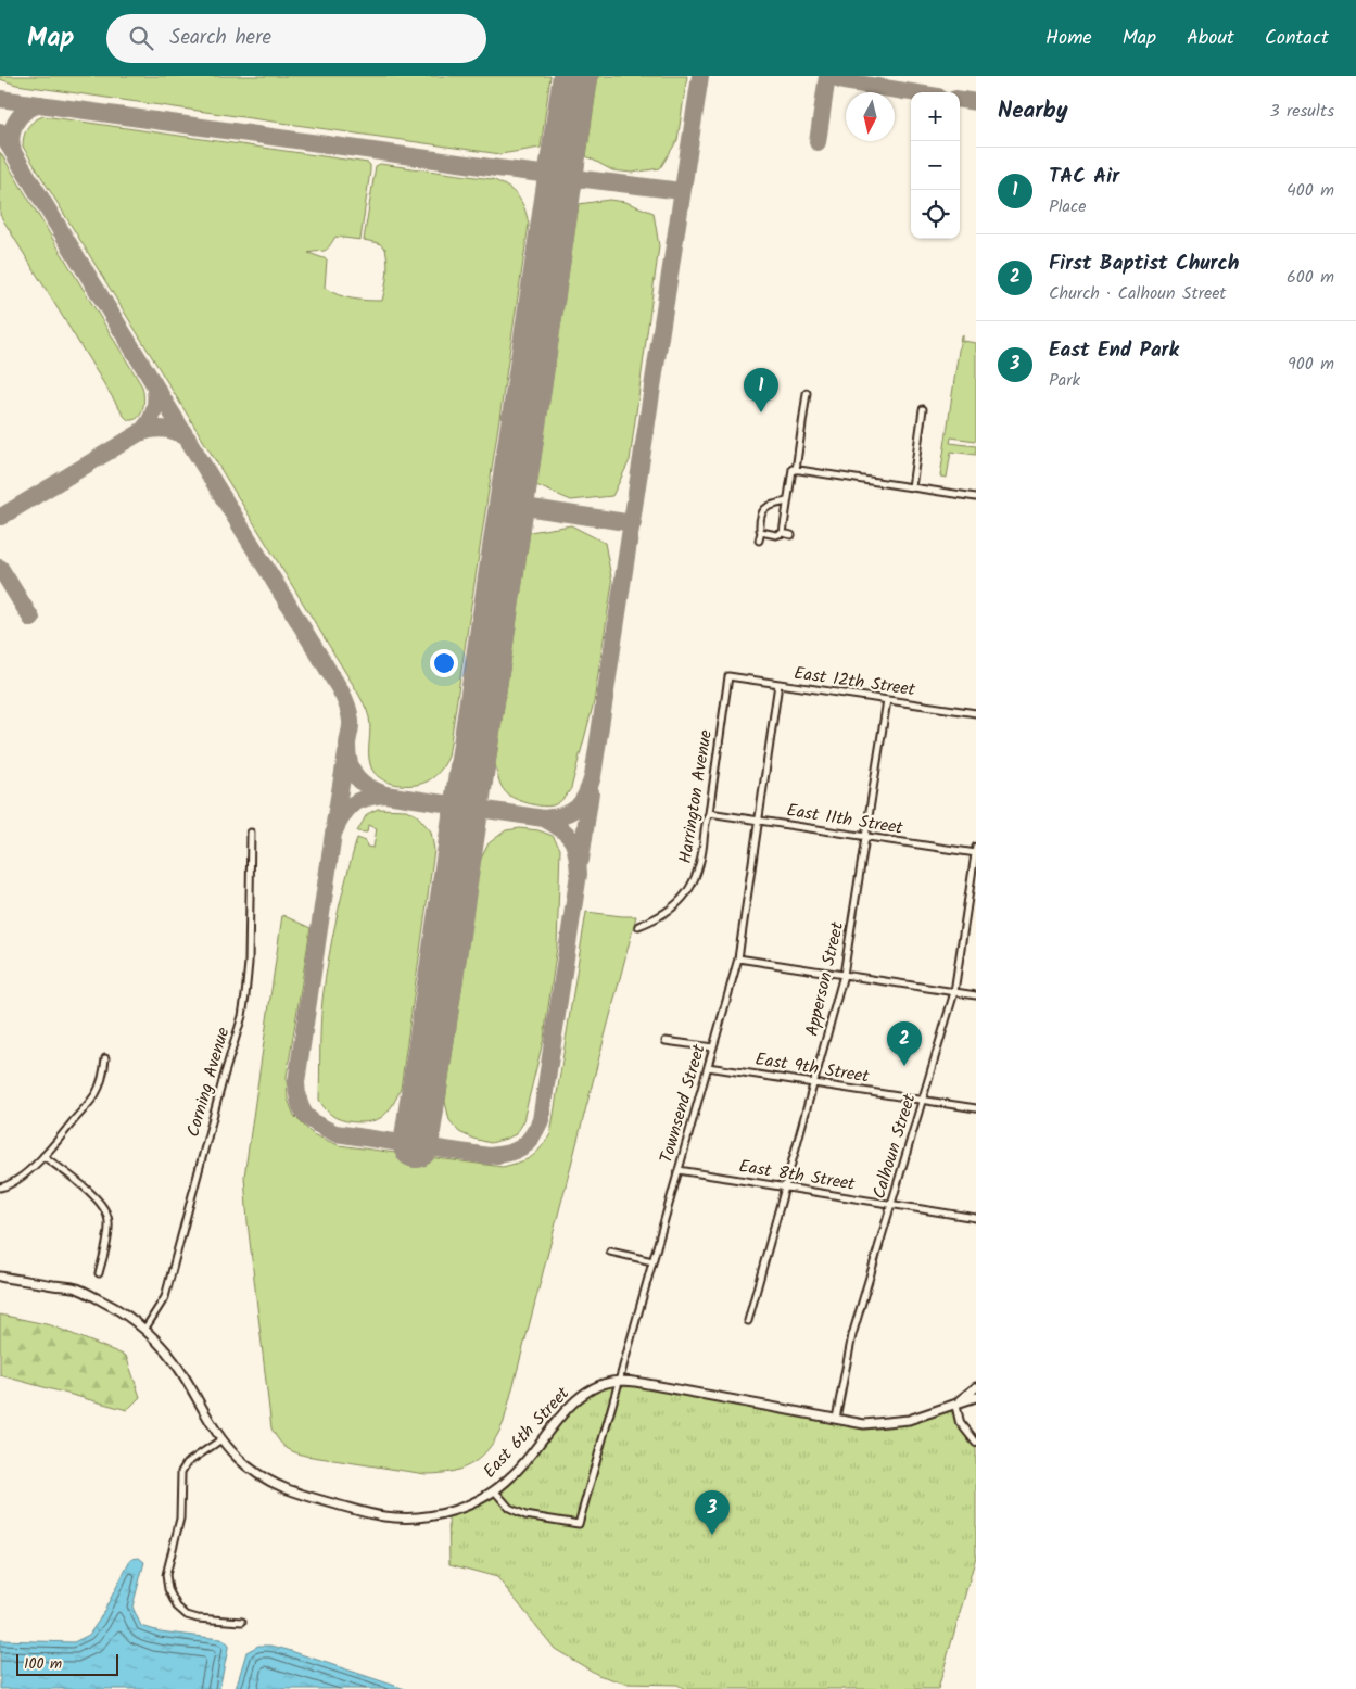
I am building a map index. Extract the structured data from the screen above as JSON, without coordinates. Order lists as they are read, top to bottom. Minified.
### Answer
{"streets":{"main road":["East 6th Street"],"street":["East 12th Street","Harrington Avenue","East 11th Street","Apperson Street","East 9th Street","Corning Avenue","Townsend Street","Calhoun Street","East 8th Street"]},"crossings":[["East 12th Street","Harrington Avenue"],["East 12th Street","Apperson Street"],["East 12th Street","Townsend Street"],["Harrington Avenue","East 11th Street"],["East 11th Street","Apperson Street"],["East 11th Street","Townsend Street"],["East 11th Street","Calhoun Street"],["Apperson Street","East 9th Street"],["Apperson Street","East 8th Street"],["East 9th Street","Townsend Street"],["East 9th Street","Calhoun Street"],["Corning Avenue","East 6th Street"],["Townsend Street","East 8th Street"],["Townsend Street","East 6th Street"],["Calhoun Street","East 8th Street"],["Calhoun Street","East 6th Street"]],"scale_bar":"100 m","north":"bottom","page":{"header":"Map","search":"Search here","nav":["Home","Map","About","Contact"],"heading":["Nearby","3 results"],"map_buttons":["+","−"],"list":[{"mark":"1","name":"TAC Air","note":"Place","value":"400 m"},{"mark":"2","name":"First Baptist Church","note":"Church · Calhoun Street","value":"600 m"},{"mark":"3","name":"East End Park","note":"Park","value":"900 m"}],"pins":["1","2","3"],"scale":"100 m"}}
